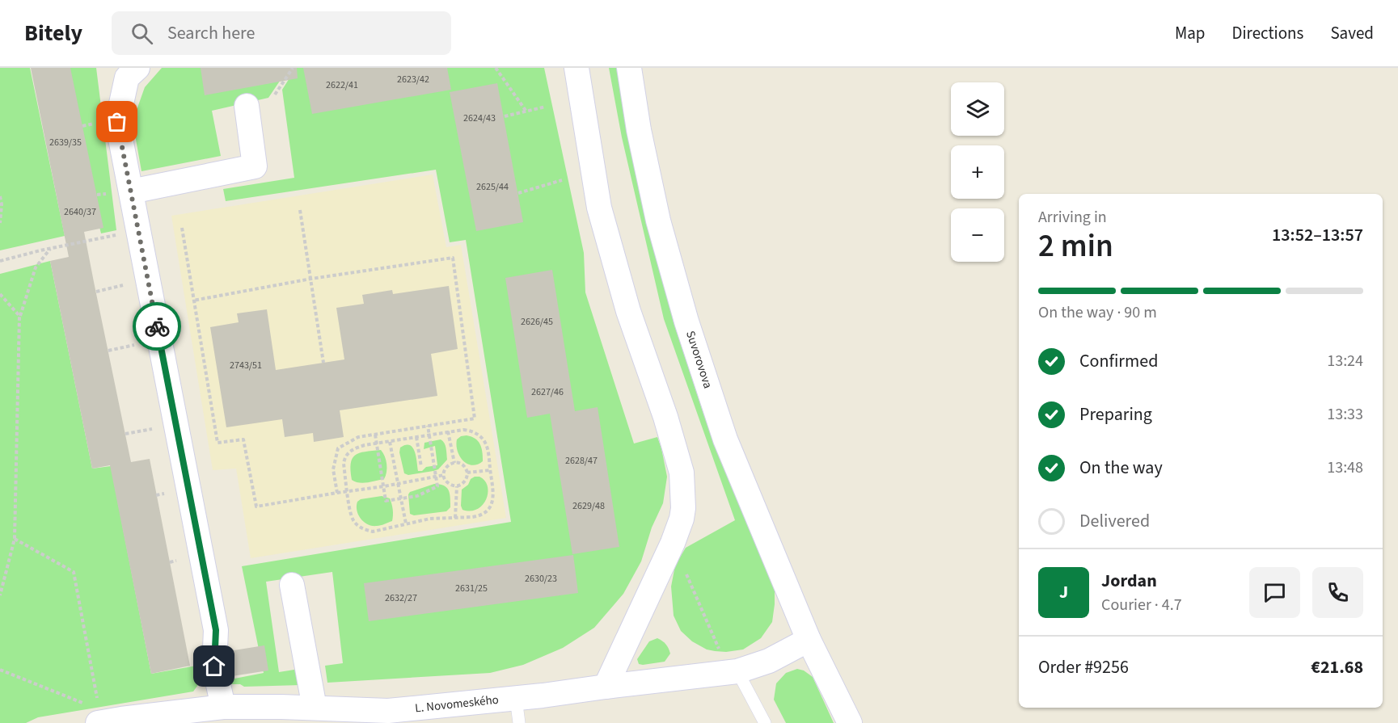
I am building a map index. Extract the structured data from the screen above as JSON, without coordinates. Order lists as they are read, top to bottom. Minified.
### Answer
{"streets":{"street":["Suvorovova","L. Novomeského"]},"crossings":[["Suvorovova","L. Novomeského"]],"house_numbers":["2623/42","2622/41","2624/43","2639/35","2625/44","2640/37","2626/45","2743/51","2627/46","2628/47","2629/48","2630/23","2631/25","2632/27"],"page":{"header":"Bitely","search":"Search here","nav":["Map","Directions","Saved"],"map_buttons":["+","−"],"heading":["2 min","Arriving in","13:52–13:57"],"panel":["Jordan","Courier · 4.7","Order #9256","€21.68"],"bar":"On the way · 90 m","list":[["Confirmed","13:24"],["Preparing","13:33"],["On the way","13:48"],"Delivered"],"round":"J"}}
